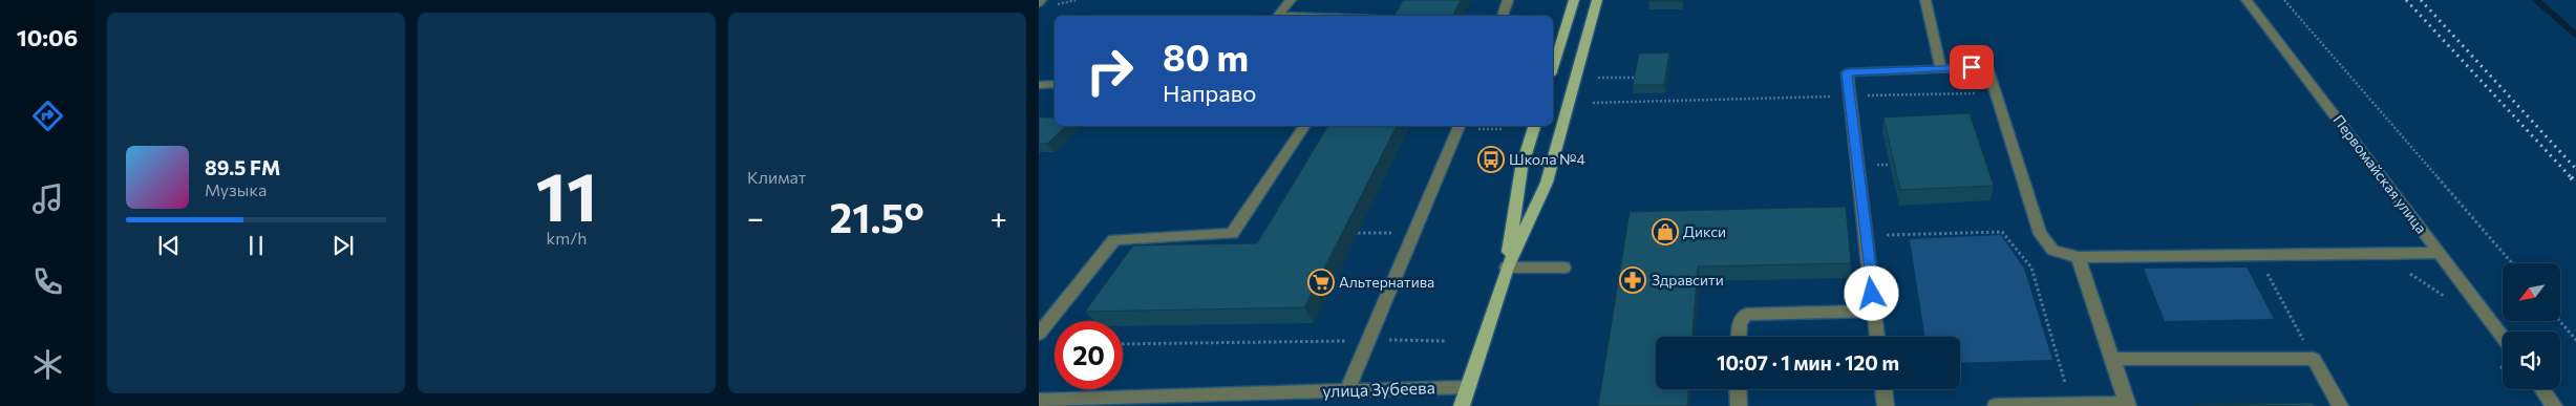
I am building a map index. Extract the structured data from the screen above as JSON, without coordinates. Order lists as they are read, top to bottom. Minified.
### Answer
{"streets":{"street":["Первомайская улица","улица Зубеева"]},"places":{"bus stop":["Школа №4"],"shop":["Дикси"],"pharmacy":["Здравсити"],"supermarket":["Альтернатива"]},"north":"bottom left","page":{"tabs":"10:06","tile":[["11","km/h"],"Климат"],"turn":["80 m","Направо"],"song":["89.5 FM","Музыка"],"heat":["−","21.5°","+"],"limit":"20","trip":"10:07 · 1 мин · 120 m"}}
